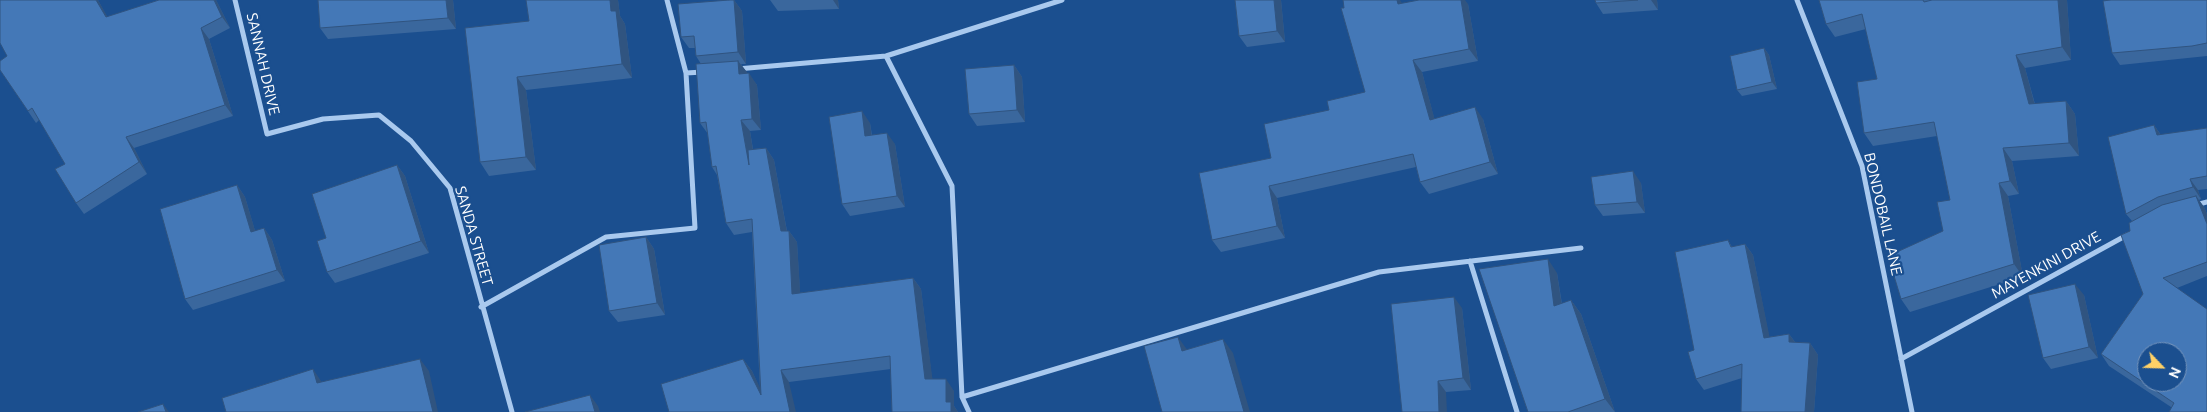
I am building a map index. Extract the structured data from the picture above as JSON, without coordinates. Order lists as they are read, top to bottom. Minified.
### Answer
{"streets":{"street":["SANNAH DRIVE","BONDOBAIL LANE","SANDA STREET","MAYENKINI DRIVE"]},"crossings":[["SANNAH DRIVE","SANDA STREET"],["BONDOBAIL LANE","MAYENKINI DRIVE"]],"north":"bottom right"}
